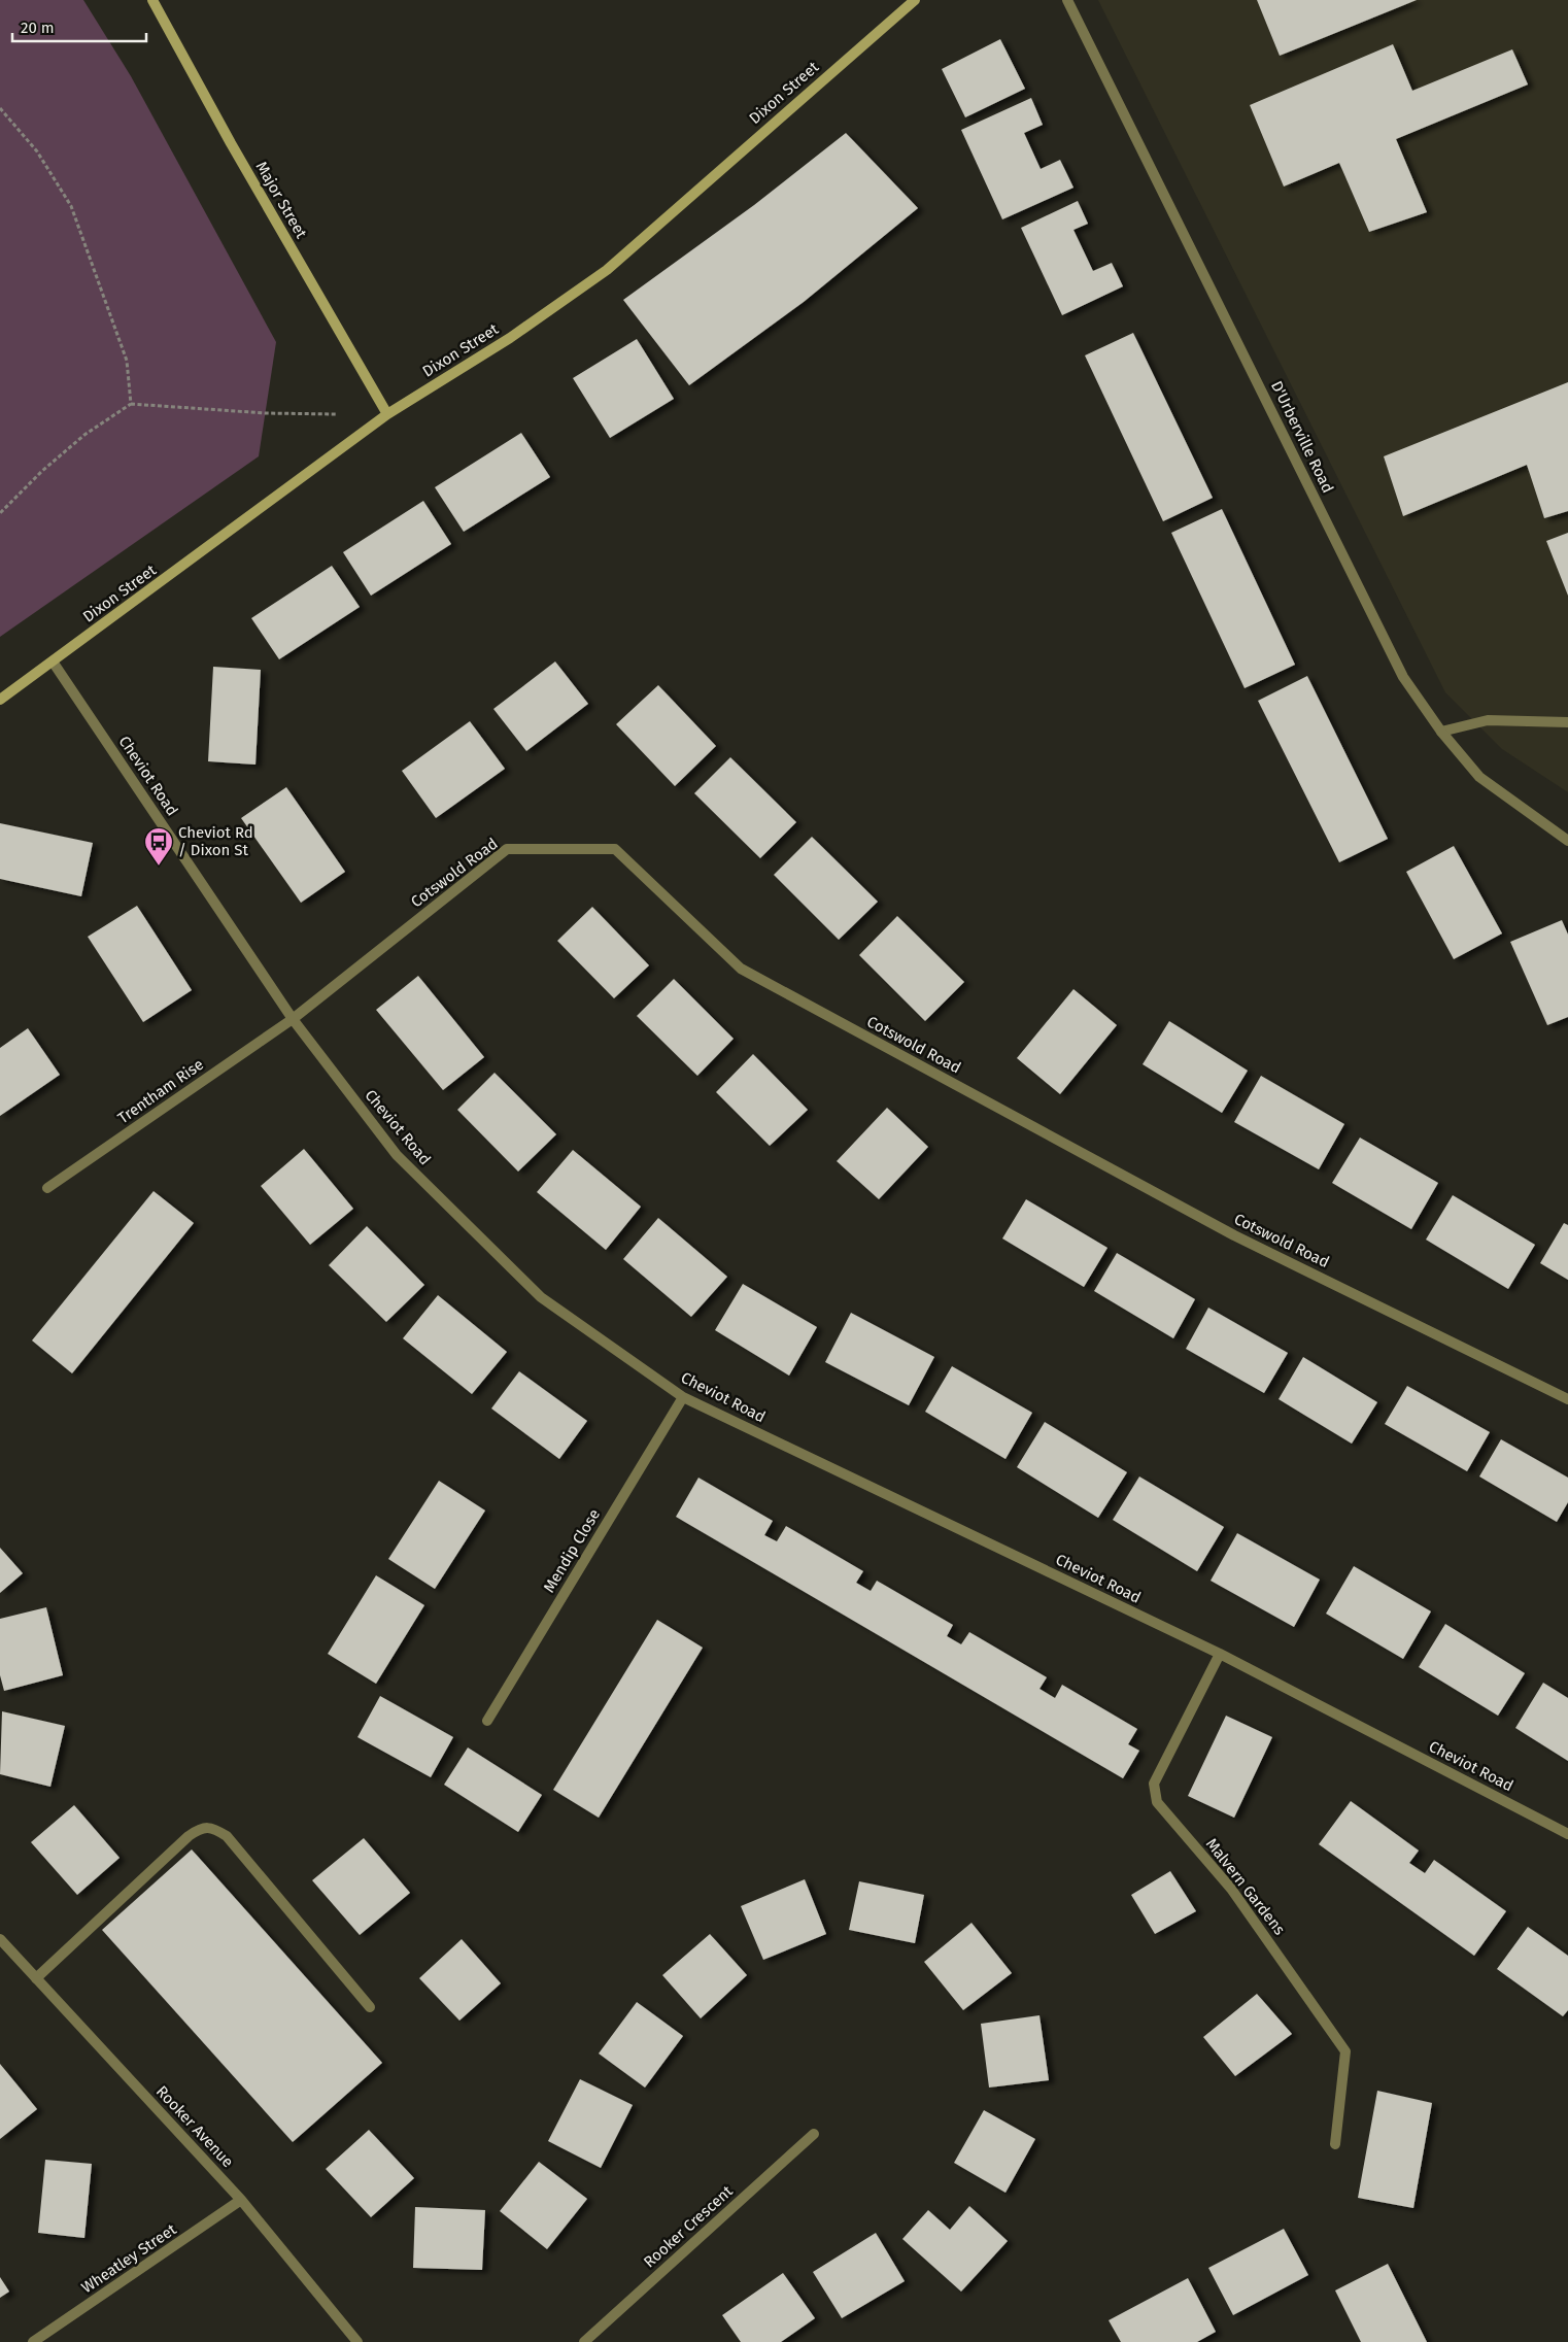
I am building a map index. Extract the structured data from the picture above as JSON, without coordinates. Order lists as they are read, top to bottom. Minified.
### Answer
{"streets":{"street":["Dixon Street","Major Street","D'Urberville Road","Cheviot Road","Cotswold Road","Trentham Rise","Mendip Close","Malvern Gardens","Rooker Avenue","Rooker Crescent","Wheatley Street"]},"crossings":[["Dixon Street","Major Street"],["Dixon Street","Cheviot Road"],["Cheviot Road","Cotswold Road"],["Cheviot Road","Trentham Rise"],["Cheviot Road","Mendip Close"],["Cheviot Road","Malvern Gardens"],["Cotswold Road","Trentham Rise"],["Rooker Avenue","Wheatley Street"]],"places":{"bus stop":["Cheviot Rd / Dixon St"]},"scale_bar":"20 m"}
